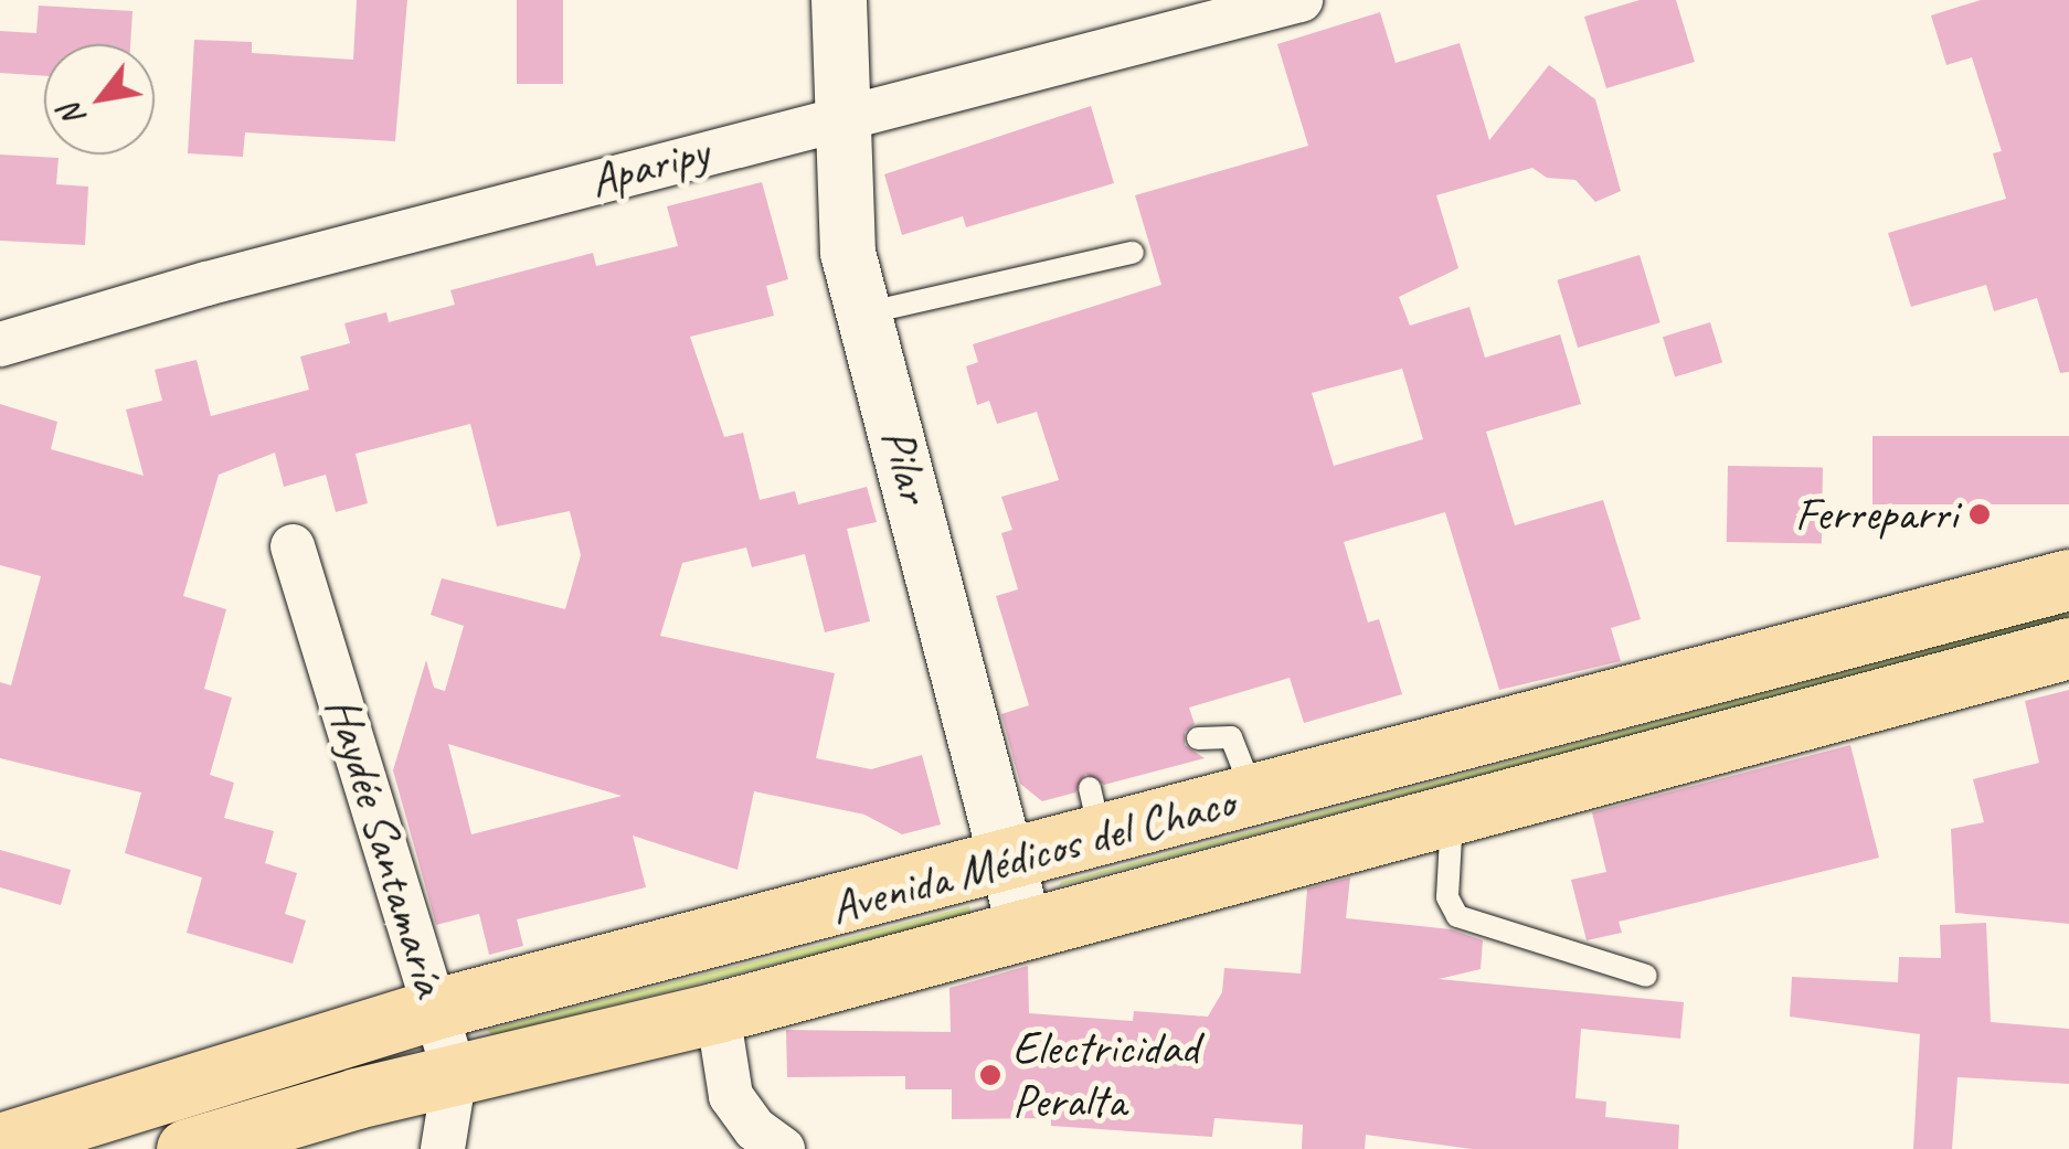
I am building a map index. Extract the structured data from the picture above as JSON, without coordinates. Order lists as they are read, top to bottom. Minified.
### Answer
{"streets":{"main road":["Avenida Médicos del Chaco"],"street":["Aparipy","Pilar","Haydée Santamaría"]},"crossings":[["Aparipy","Pilar"],["Pilar","Avenida Médicos del Chaco"],["Haydée Santamaría","Avenida Médicos del Chaco"]],"places":["Ferreparri","Electricidad Peralta"],"north":"bottom left"}
